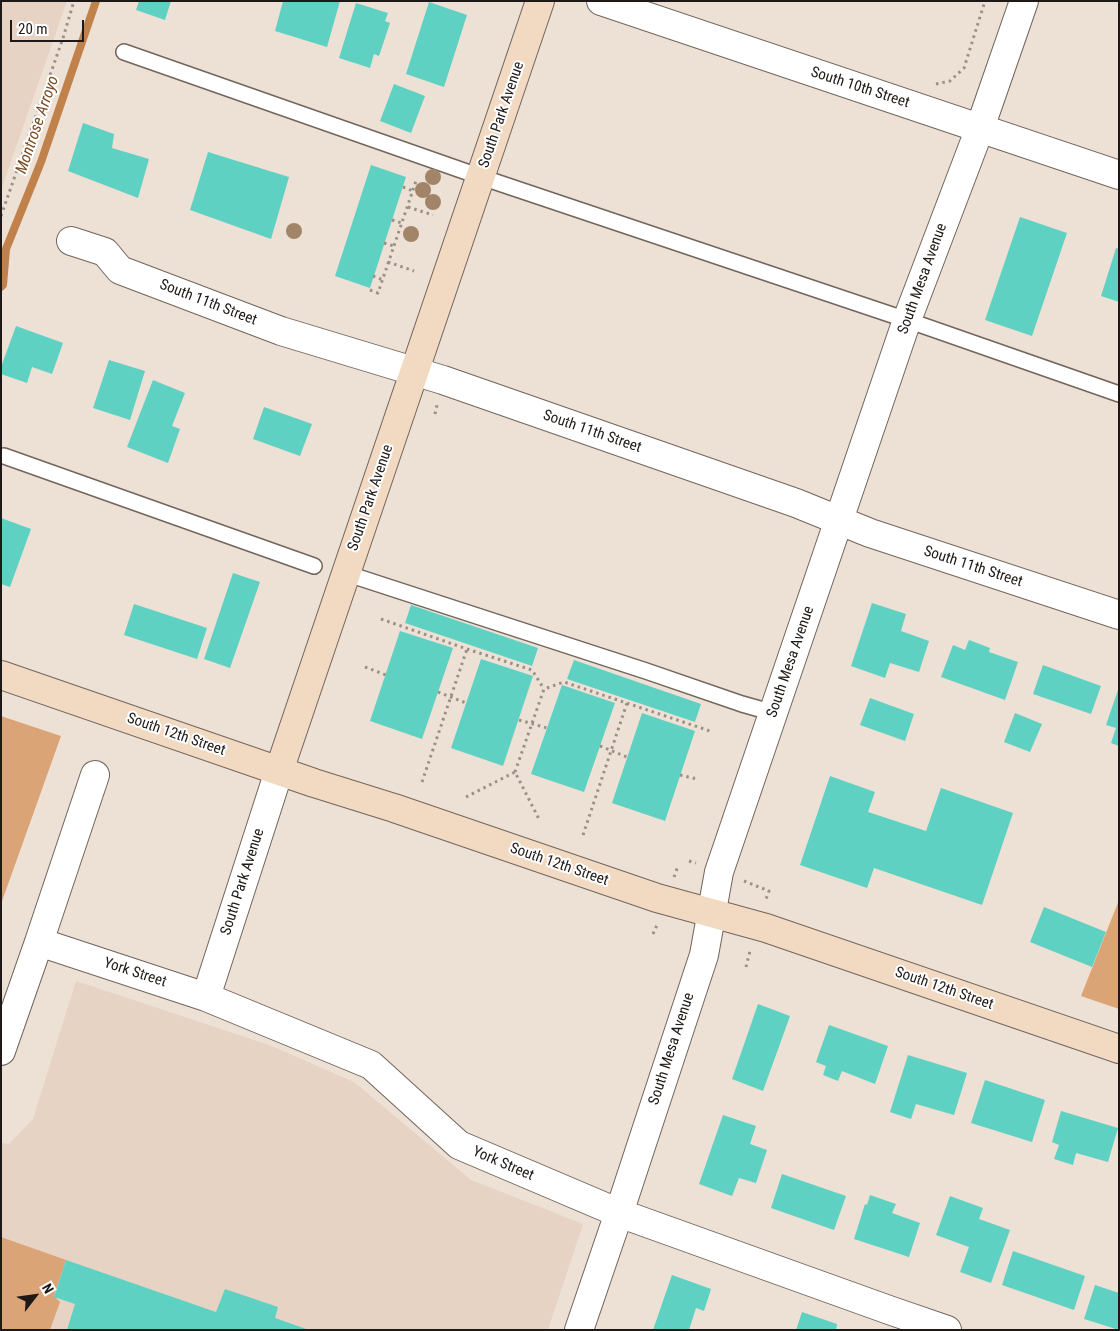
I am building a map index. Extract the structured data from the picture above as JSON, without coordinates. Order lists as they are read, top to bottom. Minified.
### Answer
{"streets":{"street":["South 10th Street","South Park Avenue","South Mesa Avenue","South 11th Street","South 12th Street","York Street"]},"crossings":[["South 10th Street","South Mesa Avenue"],["South Park Avenue","South 11th Street"],["South Park Avenue","South 12th Street"],["South Park Avenue","York Street"],["South Mesa Avenue","South 11th Street"],["South Mesa Avenue","South 12th Street"],["South Mesa Avenue","York Street"]],"water":["Montrose Arroyo"],"scale_bar":"20 m","north":"top right"}
